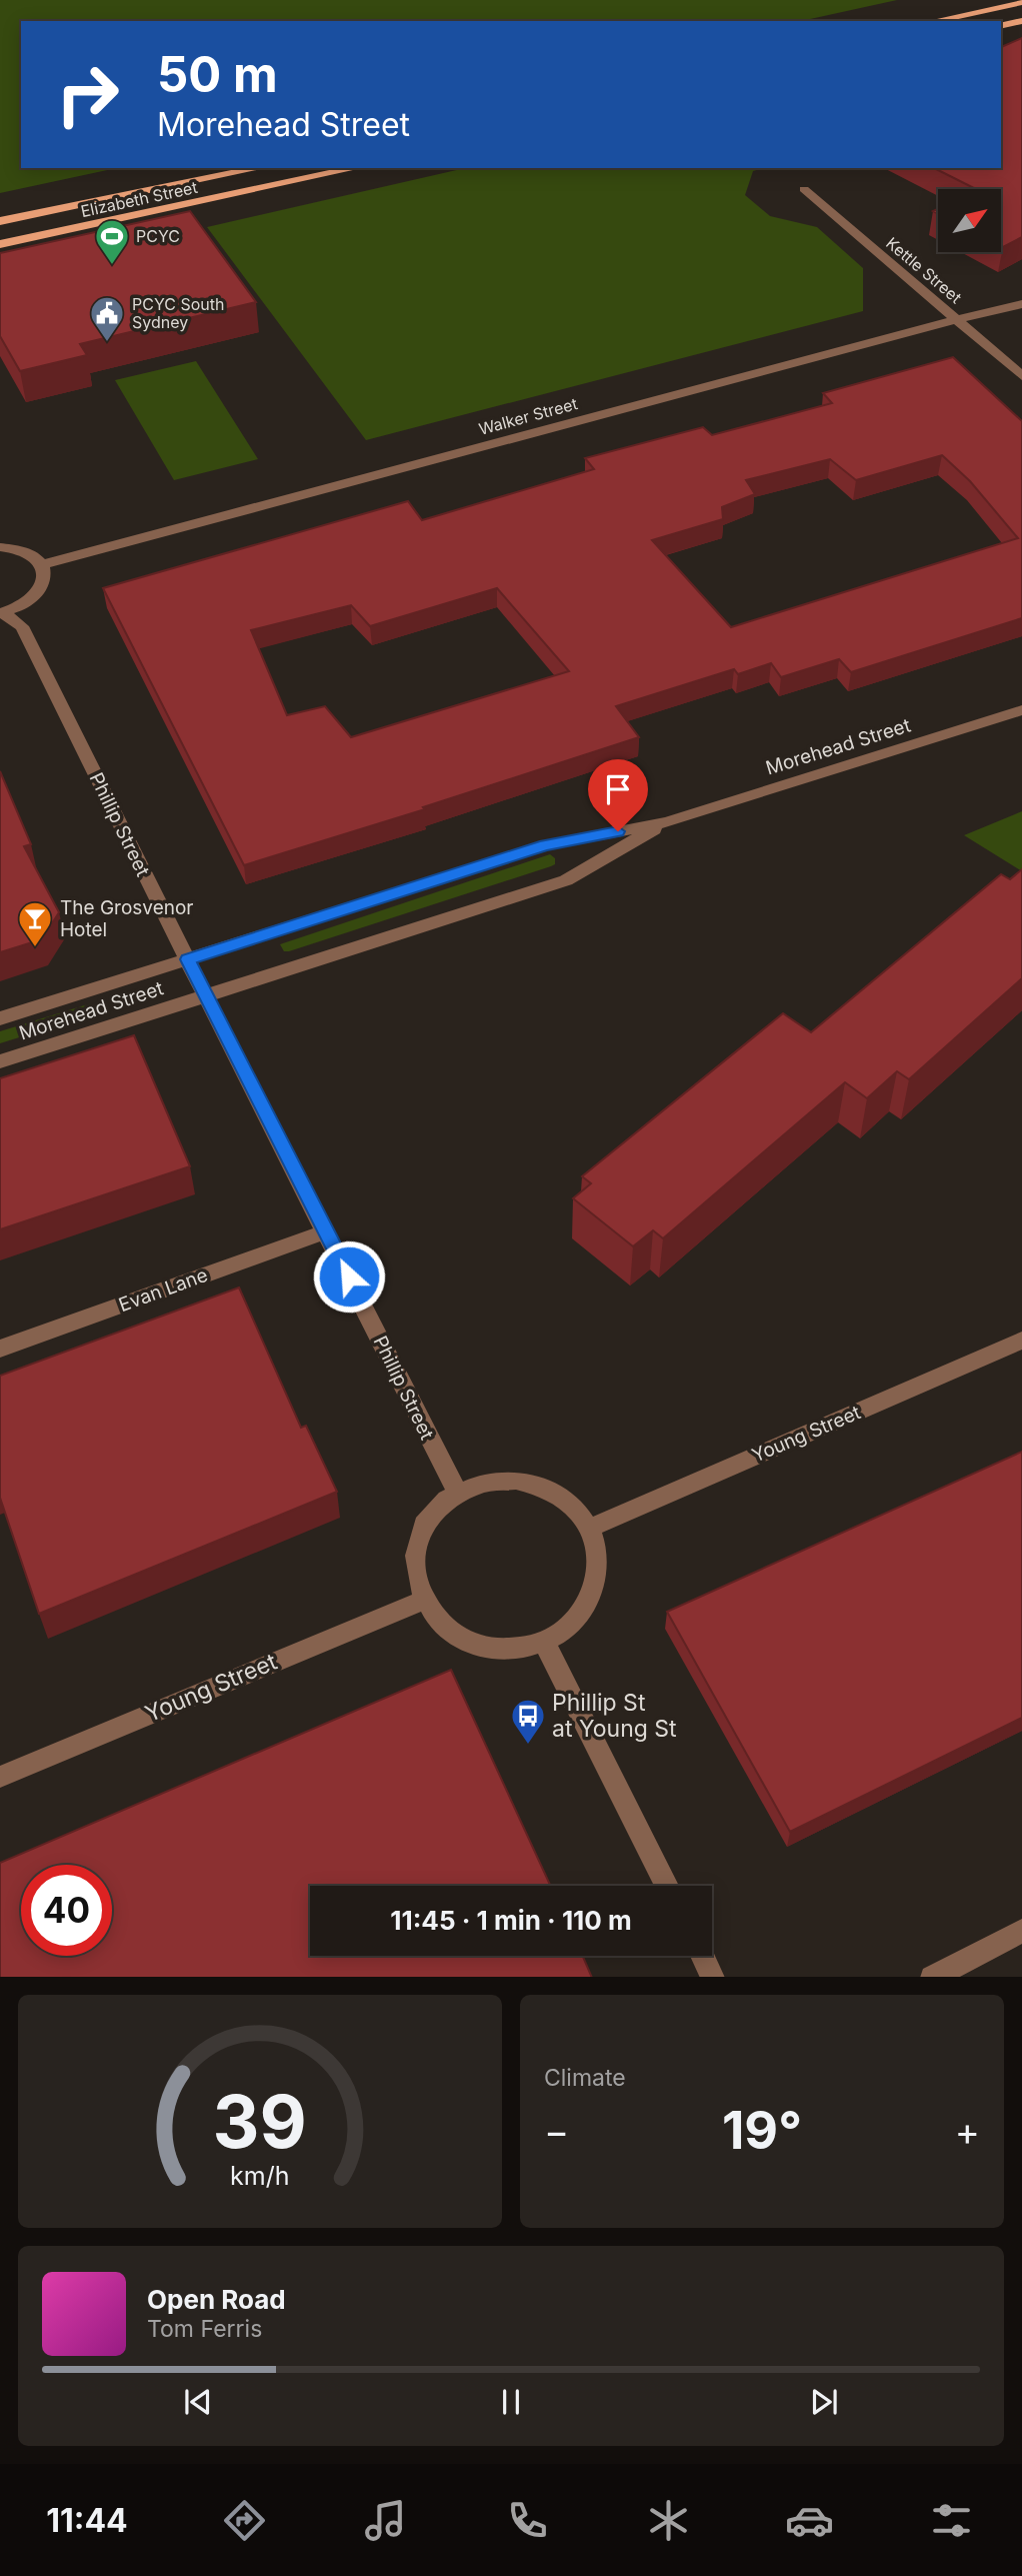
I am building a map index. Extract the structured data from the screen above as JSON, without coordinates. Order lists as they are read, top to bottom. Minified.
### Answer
{"streets":{"main road":["Elizabeth Street"],"street":["Kettle Street","Walker Street","Morehead Street","Phillip Street","Evan Lane","Young Street"]},"crossings":[["Kettle Street","Walker Street"],["Walker Street","Phillip Street"],["Morehead Street","Phillip Street"],["Phillip Street","Evan Lane"],["Phillip Street","Young Street"]],"places":{"sports":["PCYC"],"public building":["PCYC South Sydney"],"bar":["The Grosvenor Hotel"],"bus stop":["Phillip St at Young St"]},"north":"top right","page":{"turn":["50 m","Morehead Street"],"limit":"40","trip":"11:45 · 1 min · 110 m","tile":"Climate","heat":["−","19°","+"],"song":["Open Road","Tom Ferris"],"tabs":"11:44","gauge":["39","km/h"]}}
